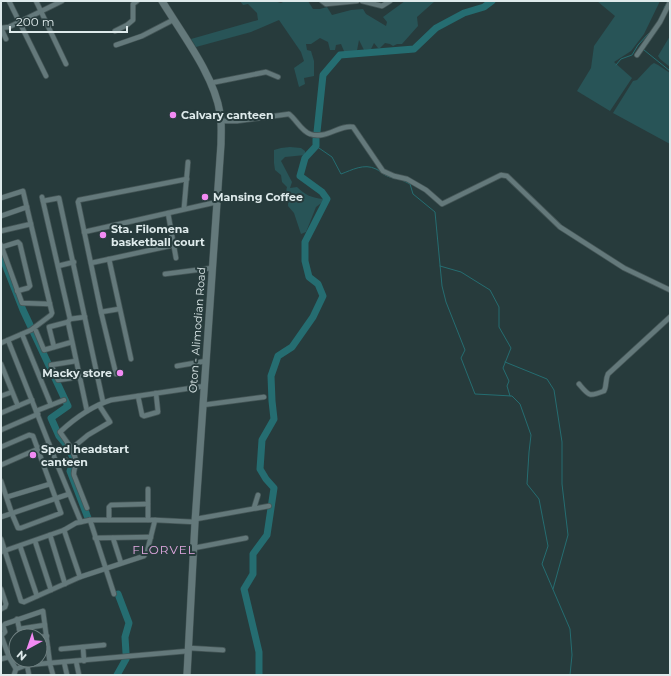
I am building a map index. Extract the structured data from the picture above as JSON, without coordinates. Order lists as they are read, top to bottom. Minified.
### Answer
{"streets":{"main road":["Oton - Alimodian Road"]},"districts":["FLORVEL"],"places":["Calvary canteen","Mansing Coffee","Sta. Filomena basketball court","Macky store","Sped headstart canteen"],"scale_bar":"200 m","north":"bottom left"}
